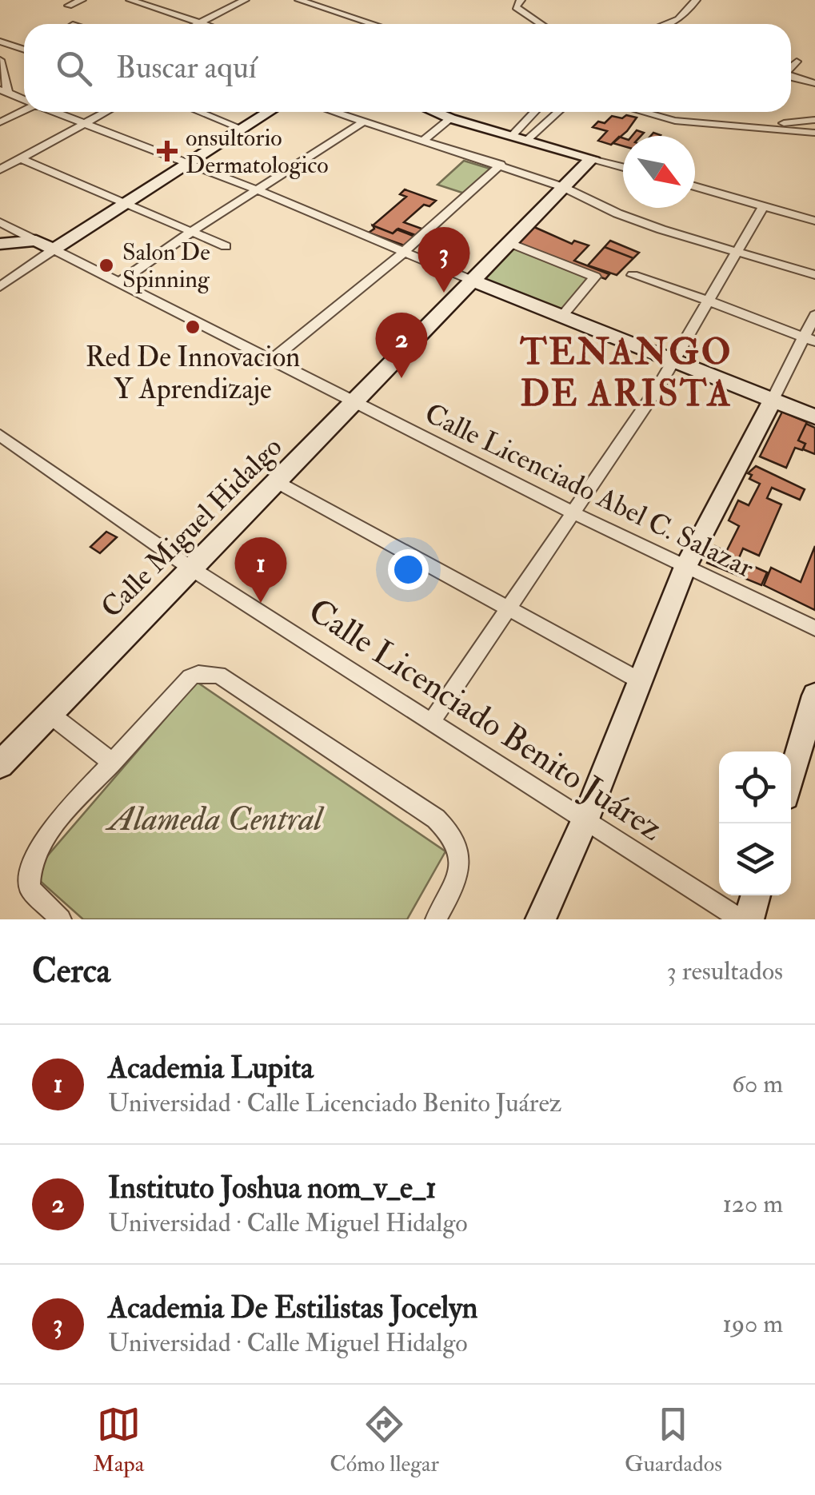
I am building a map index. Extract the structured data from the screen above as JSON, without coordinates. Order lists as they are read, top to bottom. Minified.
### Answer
{"streets":{"street":["Calle Licenciado Abel C. Salazar","Calle Miguel Hidalgo","Calle Licenciado Benito Juárez"]},"crossings":[["Calle Licenciado Abel C. Salazar","Calle Miguel Hidalgo"],["Calle Miguel Hidalgo","Calle Licenciado Benito Juárez"]],"districts":["TENANGO DE ARISTA"],"parks":["Alameda Central"],"places":{"health":["onsultorio Dermatologico"],"other":["Salon De Spinning","Red De Innovacion Y Aprendizaje"]},"north":"bottom right","page":{"search":"Buscar aquí","pins":["3","2","1"],"heading":["Cerca","3 resultados"],"list":[{"mark":"1","name":"Academia Lupita","note":"Universidad · Calle Licenciado Benito Juárez","value":"60 m"},{"mark":"2","name":"Instituto Joshua nom_v_e_1","note":"Universidad · Calle Miguel Hidalgo","value":"120 m"},{"mark":"3","name":"Academia De Estilistas Jocelyn","note":"Universidad · Calle Miguel Hidalgo","value":"190 m"}],"nav":["Mapa","Cómo llegar","Guardados"]}}
